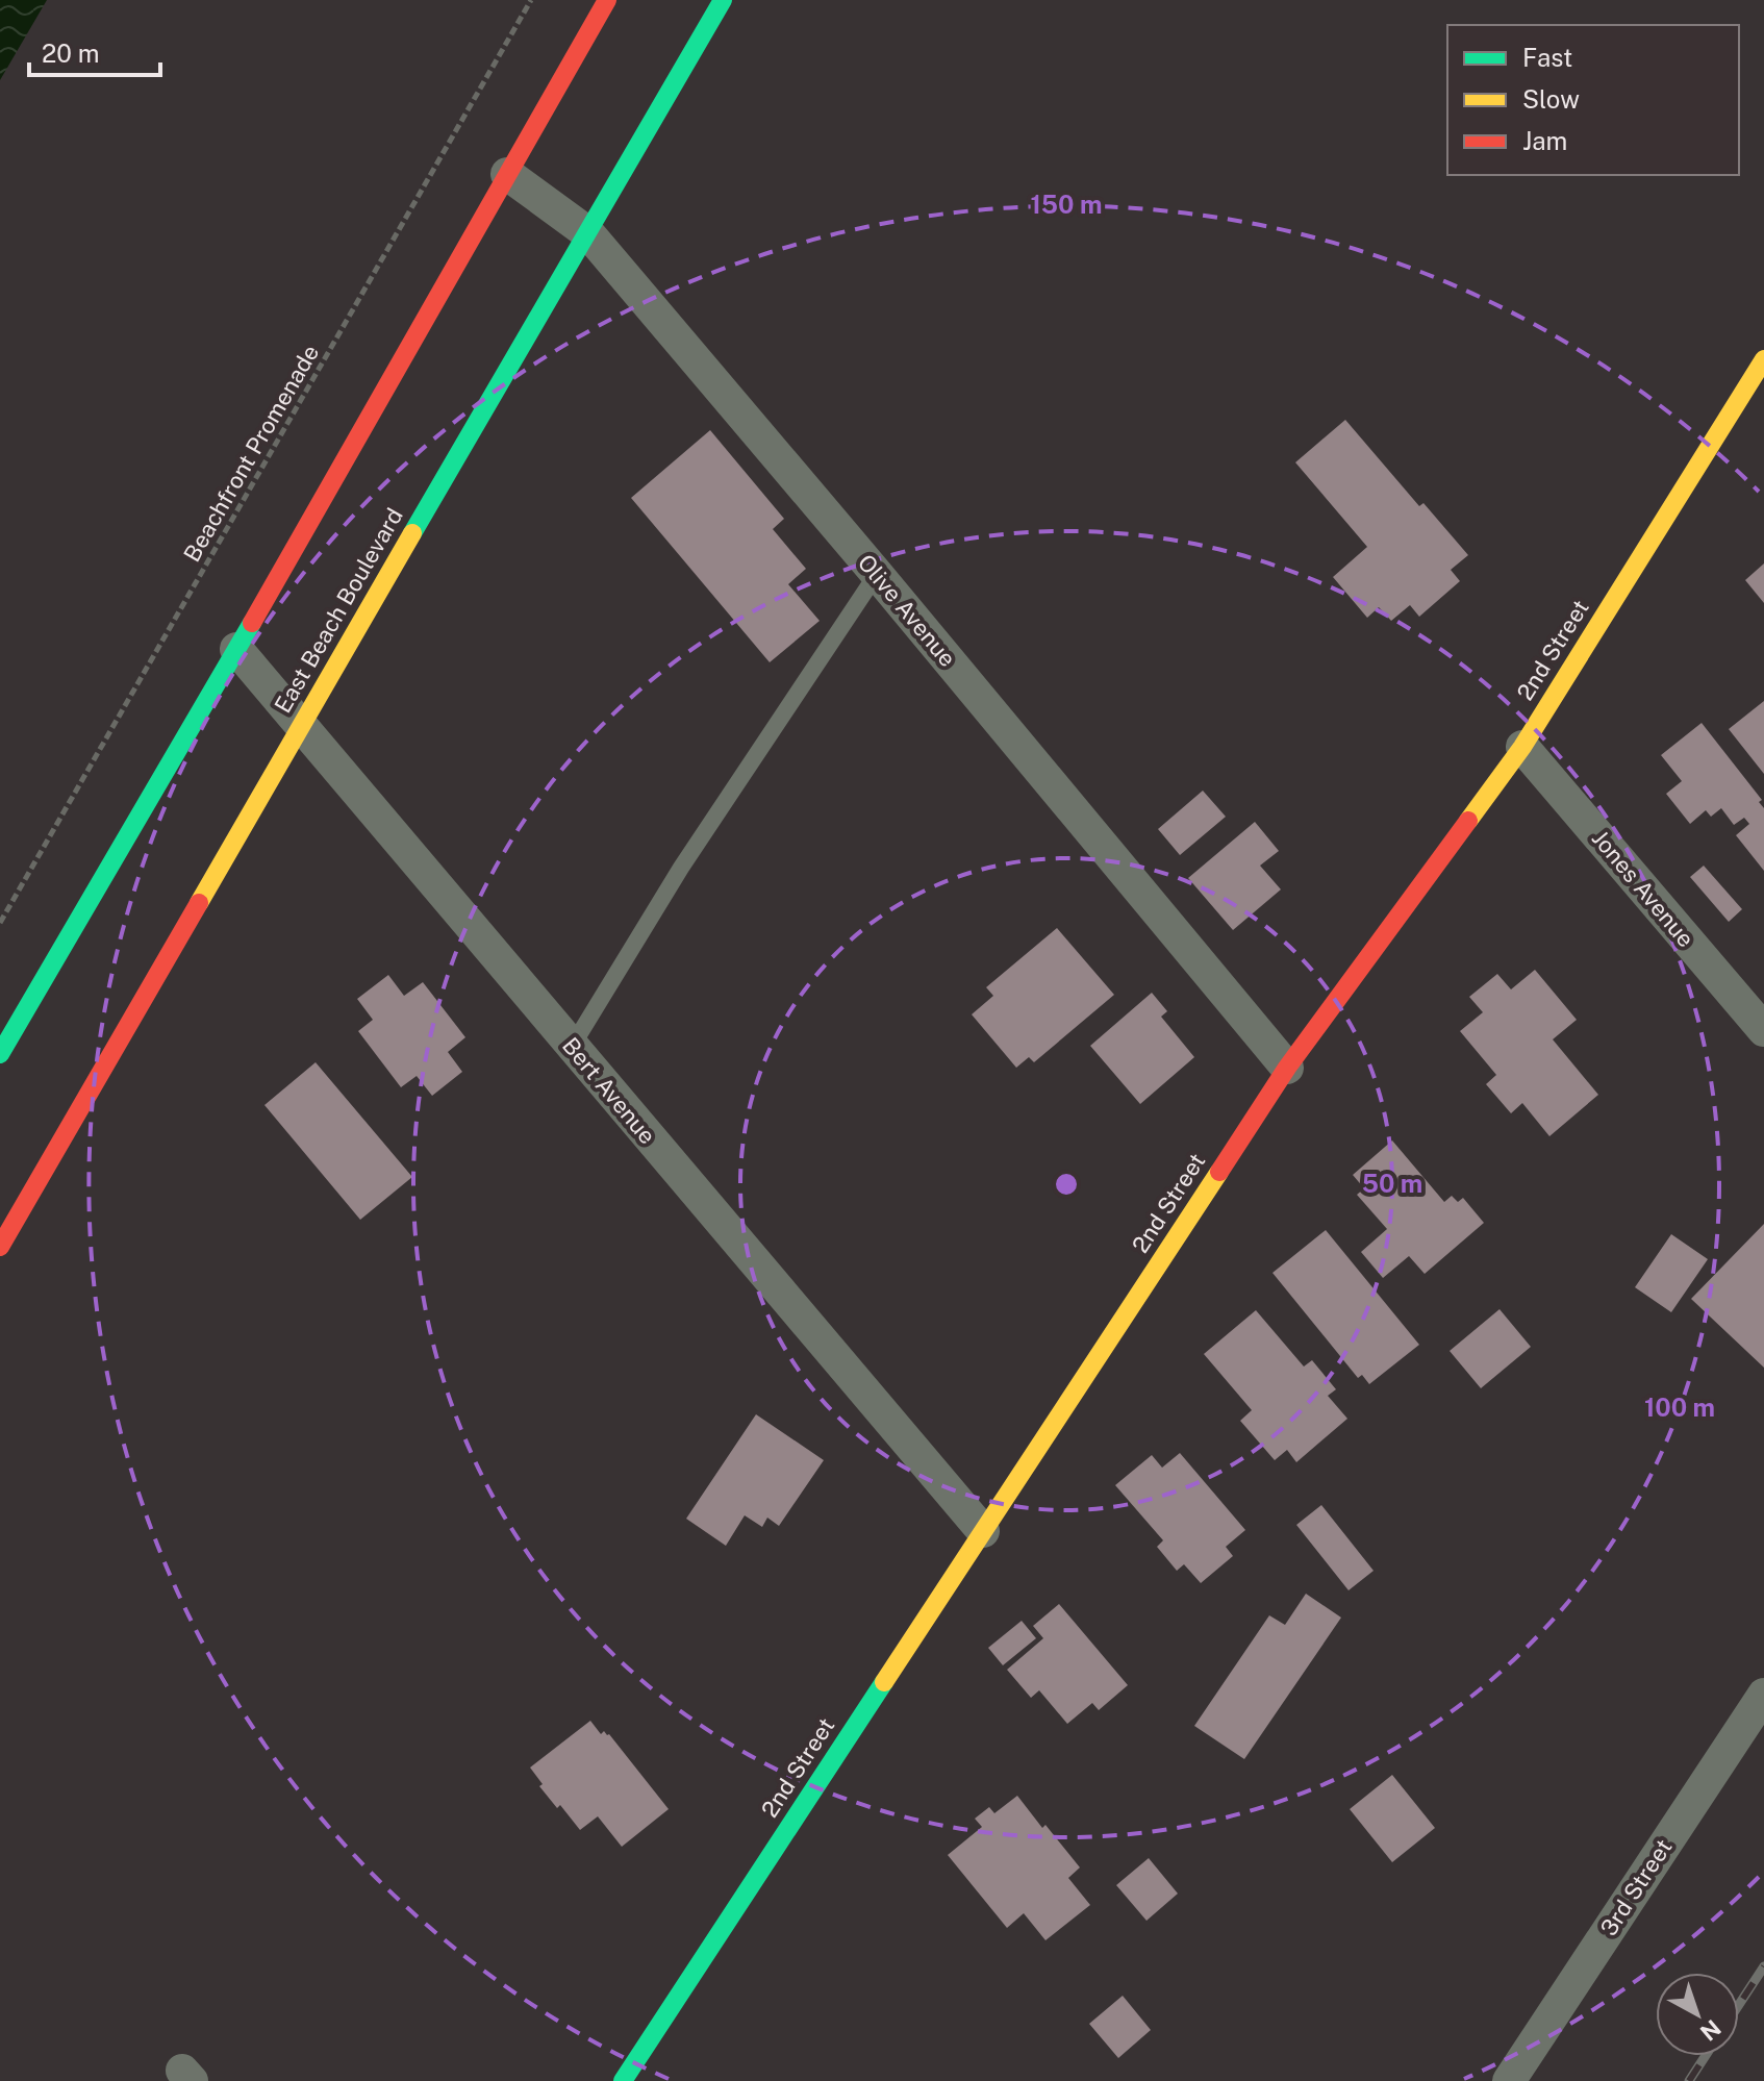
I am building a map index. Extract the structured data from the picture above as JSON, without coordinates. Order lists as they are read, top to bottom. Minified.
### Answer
{"streets":{"main road":["East Beach Boulevard","2nd Street"],"street":["Olive Avenue","Jones Avenue","Bert Avenue","3rd Street"],"path":["Beachfront Promenade"]},"crossings":[["East Beach Boulevard","Olive Avenue"],["East Beach Boulevard","Bert Avenue"],["Olive Avenue","2nd Street"],["2nd Street","Jones Avenue"],["2nd Street","Bert Avenue"]],"legend":["Fast","Slow","Jam"],"scale_bar":"20 m","north":"bottom right","rings":["150 m","50 m","100 m"]}
